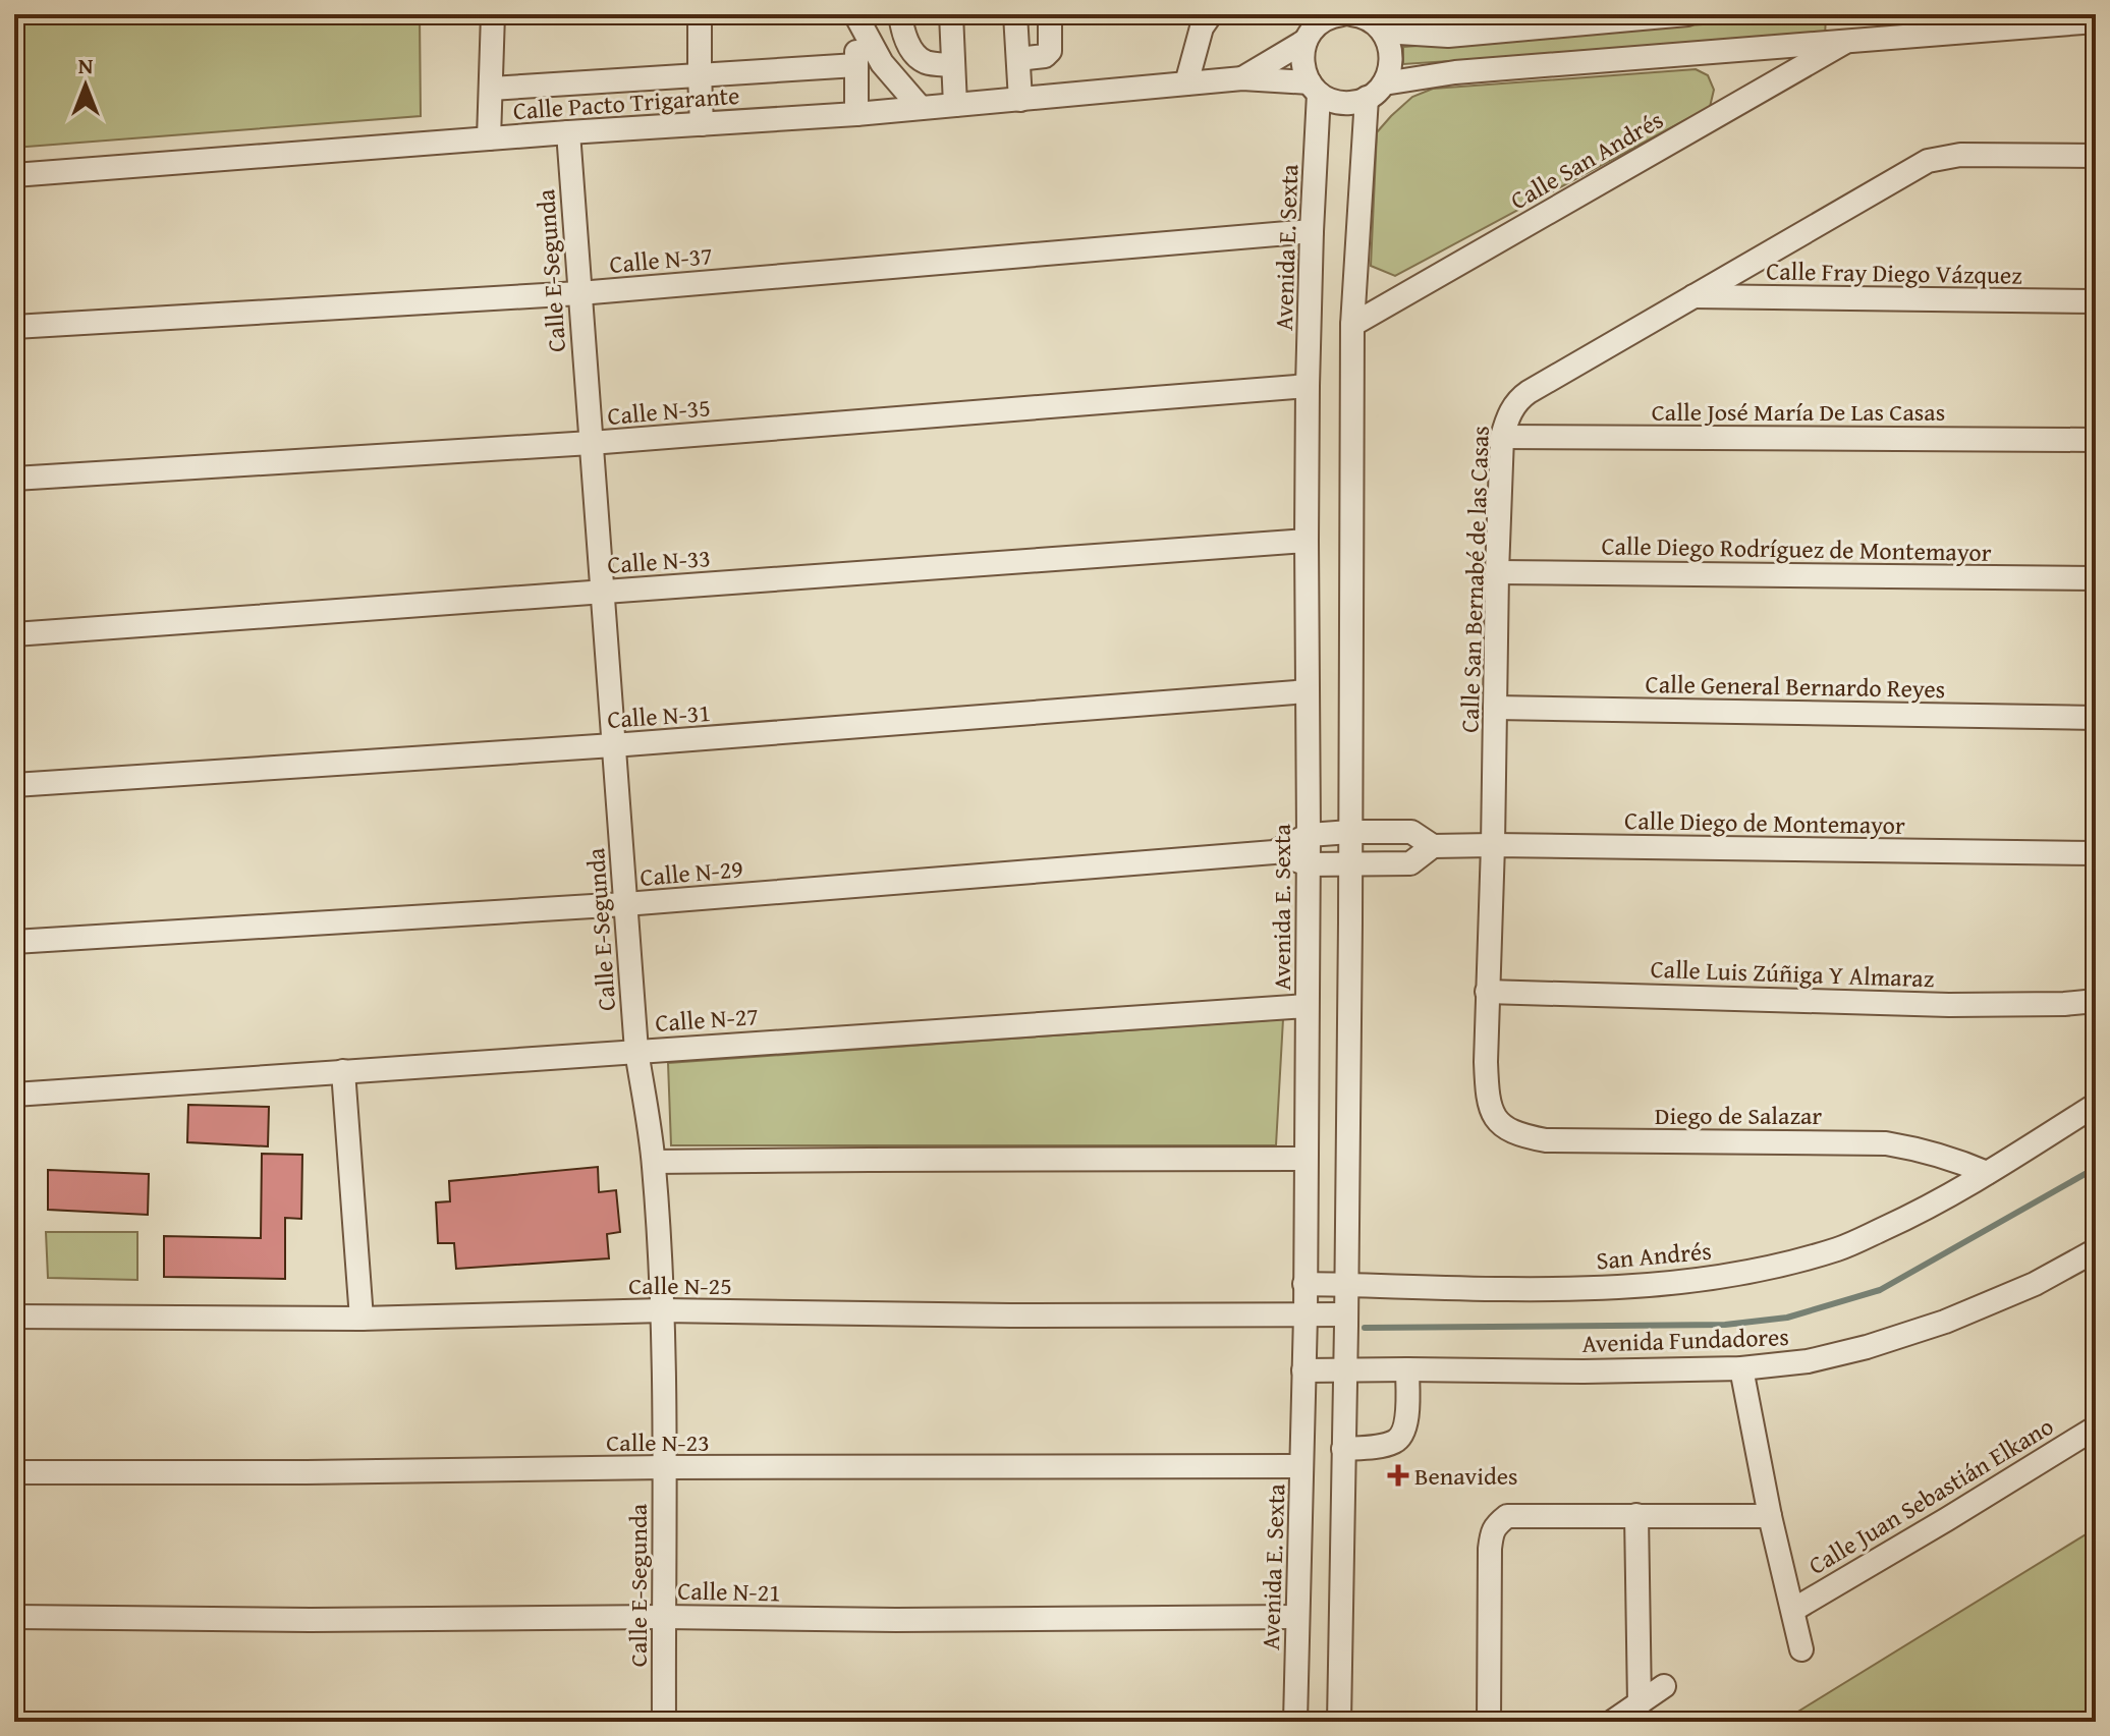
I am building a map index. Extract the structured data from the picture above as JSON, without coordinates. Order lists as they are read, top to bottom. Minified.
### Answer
{"streets":{"street":["Calle Pacto Trigarante","Calle San Andrés","Avenida E. Sexta","Calle N-37","Calle E-Segunda","Calle Fray Diego Vázquez","Calle N-35","Calle José María De Las Casas","Calle Diego Rodríguez de Montemayor","Calle N-33","Calle San Bernabé de las Casas","Calle General Bernardo Reyes","Calle N-31","Calle Diego de Montemayor","Calle N-29","Calle Luis Zúñiga Y Almaraz","Calle N-27","Diego de Salazar","San Andrés","Calle N-25","Avenida Fundadores","Calle N-23","Calle Juan Sebastián Elkano","Calle N-21"]},"crossings":[["Calle Pacto Trigarante","Calle San Andrés"],["Calle Pacto Trigarante","Avenida E. Sexta"],["Calle Pacto Trigarante","Calle E-Segunda"],["Avenida E. Sexta","Calle N-37"],["Avenida E. Sexta","Calle N-35"],["Avenida E. Sexta","Calle N-33"],["Avenida E. Sexta","Calle N-31"],["Avenida E. Sexta","Calle Diego de Montemayor"],["Avenida E. Sexta","Calle N-29"],["Avenida E. Sexta","Calle N-27"],["Avenida E. Sexta","San Andrés"],["Avenida E. Sexta","Calle N-25"],["Avenida E. Sexta","Avenida Fundadores"],["Avenida E. Sexta","Calle N-23"],["Avenida E. Sexta","Calle N-21"],["Calle N-37","Calle E-Segunda"],["Calle E-Segunda","Calle N-35"],["Calle E-Segunda","Calle N-33"],["Calle E-Segunda","Calle N-31"],["Calle E-Segunda","Calle N-29"],["Calle E-Segunda","Calle N-27"],["Calle E-Segunda","Calle N-25"],["Calle E-Segunda","Calle N-23"],["Calle E-Segunda","Calle N-21"],["Calle Fray Diego Vázquez","Calle San Bernabé de las Casas"],["Calle José María De Las Casas","Calle San Bernabé de las Casas"],["Calle Diego Rodríguez de Montemayor","Calle San Bernabé de las Casas"],["Calle San Bernabé de las Casas","Calle General Bernardo Reyes"],["Calle San Bernabé de las Casas","Calle Diego de Montemayor"],["Calle San Bernabé de las Casas","Calle Luis Zúñiga Y Almaraz"],["Calle San Bernabé de las Casas","Diego de Salazar"],["Calle Diego de Montemayor","Calle N-29"],["Diego de Salazar","San Andrés"]],"places":{"health":["Benavides"]},"north":"top"}
